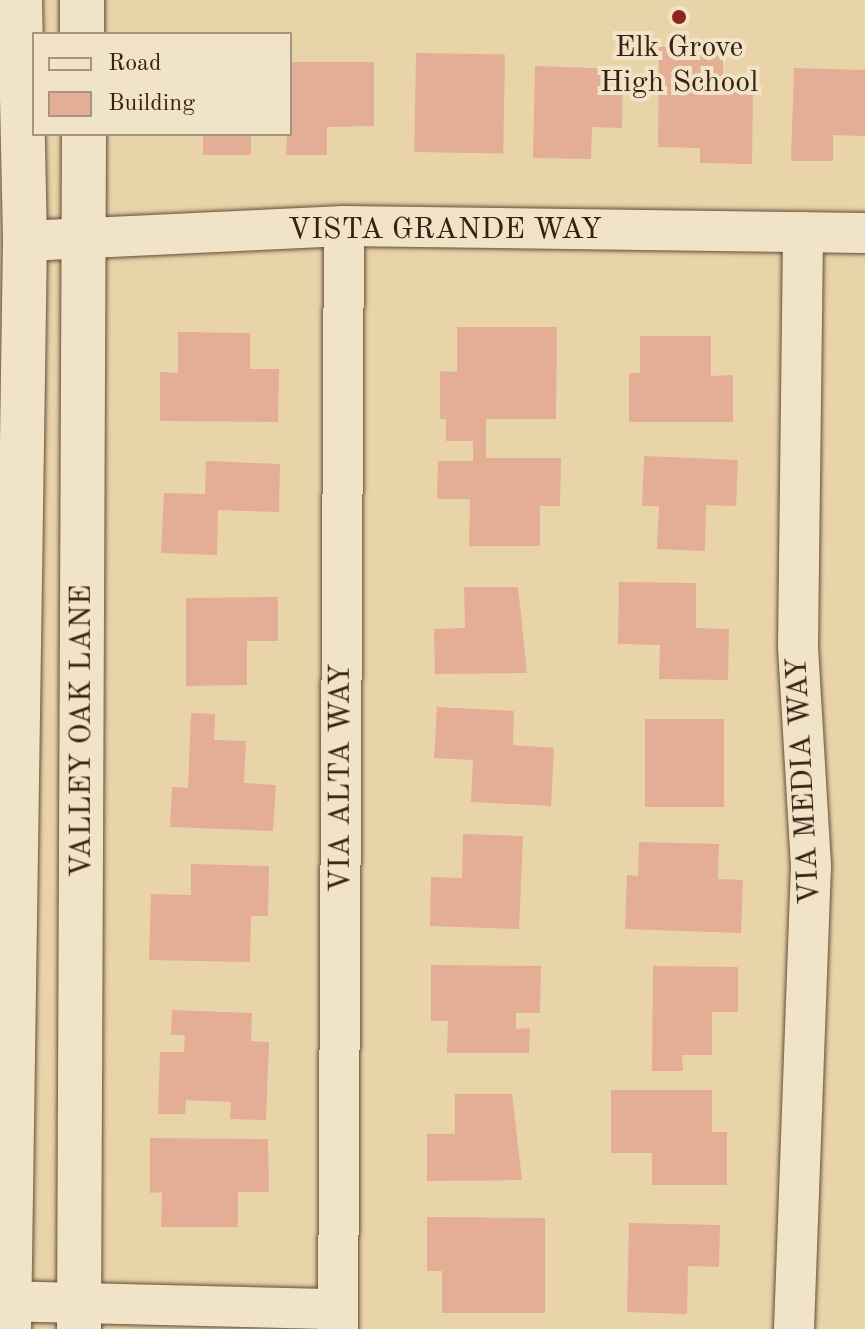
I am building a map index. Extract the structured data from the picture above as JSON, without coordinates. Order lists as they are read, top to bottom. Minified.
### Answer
{"streets":{"street":["VISTA GRANDE WAY","VALLEY OAK LANE","VIA ALTA WAY","VIA MEDIA WAY"]},"crossings":[["VISTA GRANDE WAY","VALLEY OAK LANE"],["VISTA GRANDE WAY","VIA ALTA WAY"],["VISTA GRANDE WAY","VIA MEDIA WAY"]],"places":["Elk Grove High School"],"legend":["Road","Building"]}
